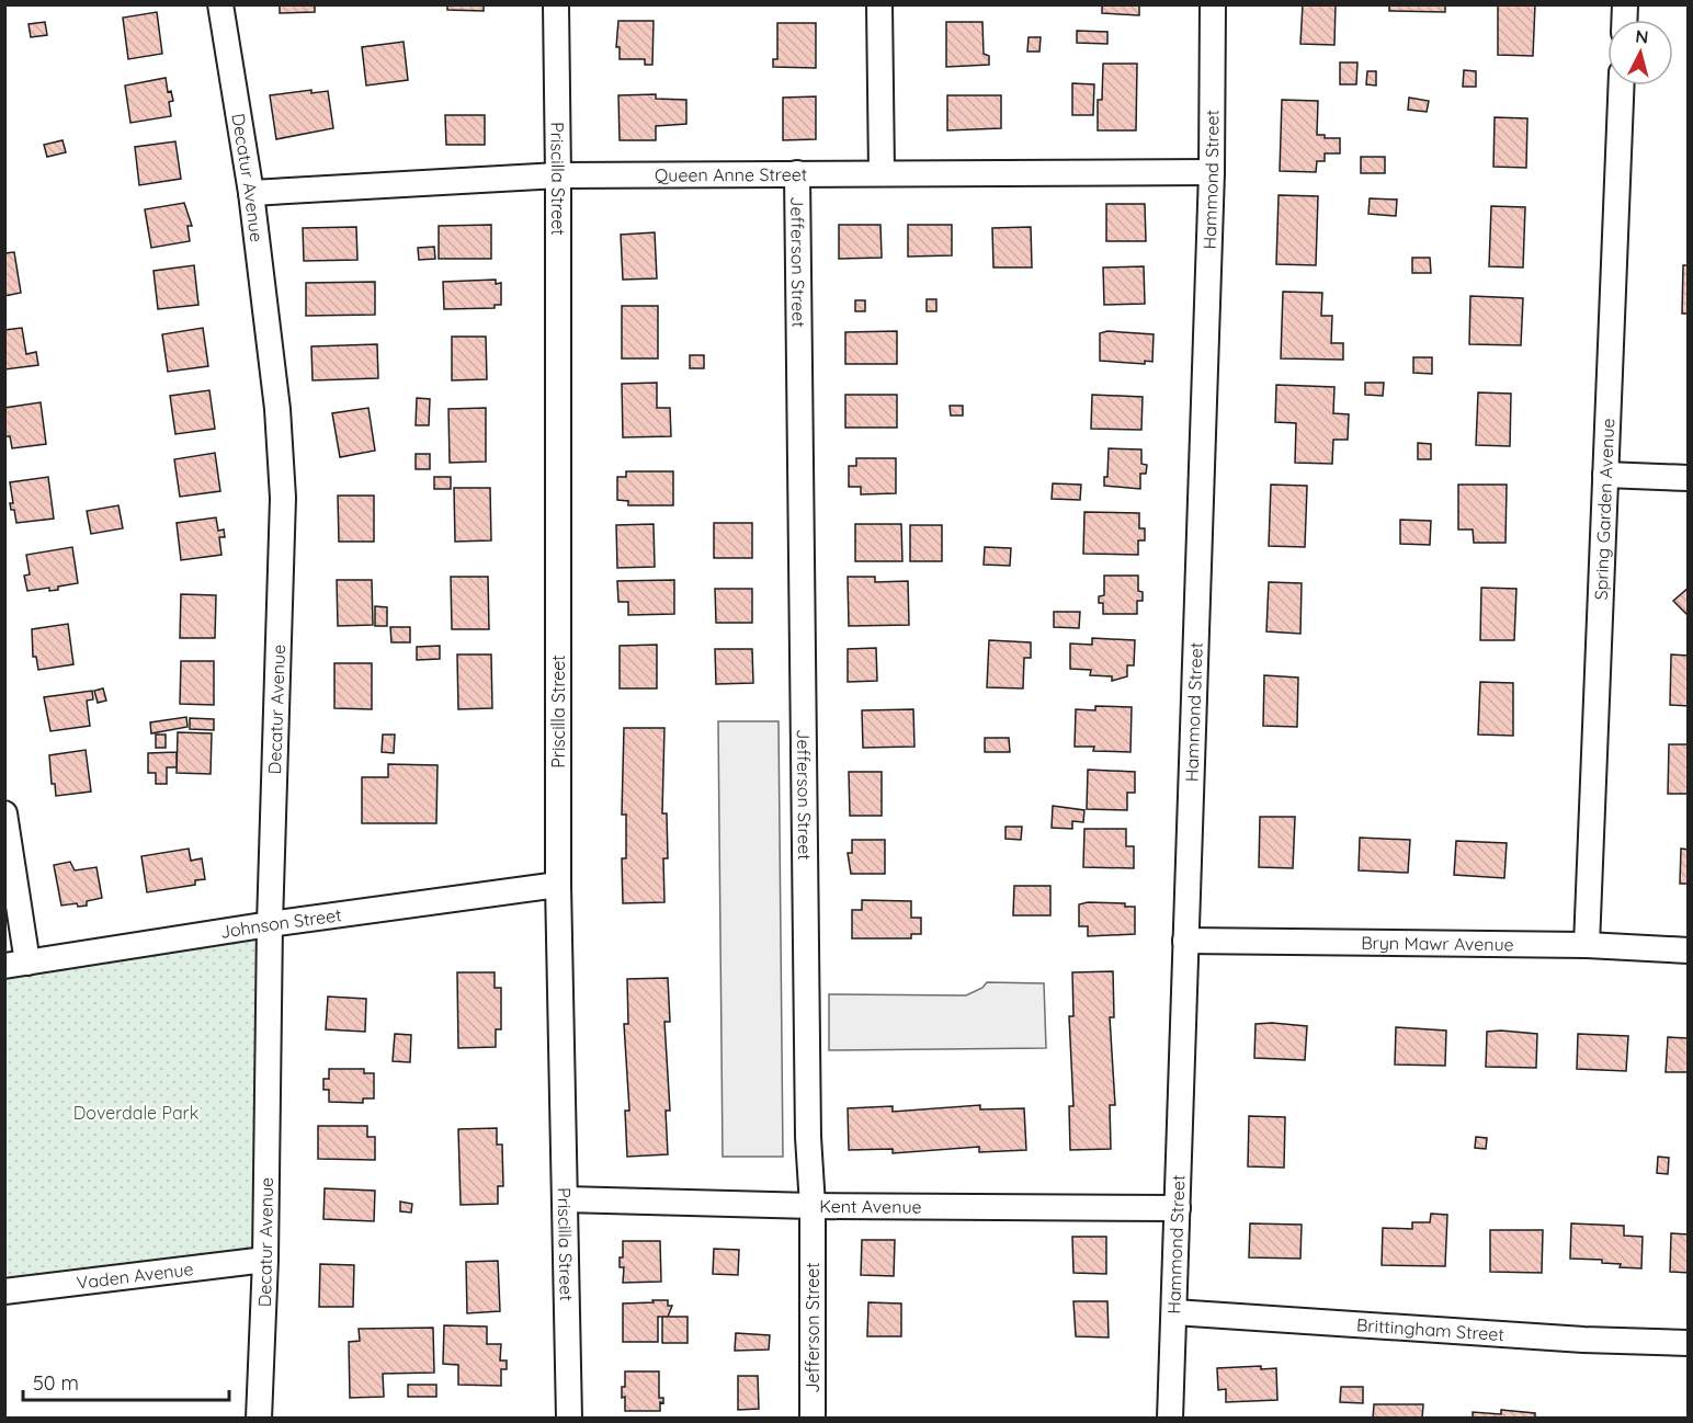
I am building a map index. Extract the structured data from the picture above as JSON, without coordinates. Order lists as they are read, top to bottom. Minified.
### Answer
{"streets":{"street":["Queen Anne Street","Decatur Avenue","Priscilla Street","Hammond Street","Jefferson Street","Spring Garden Avenue","Johnson Street","Bryn Mawr Avenue","Kent Avenue","Vaden Avenue","Brittingham Street"]},"crossings":[["Queen Anne Street","Decatur Avenue"],["Queen Anne Street","Priscilla Street"],["Queen Anne Street","Hammond Street"],["Queen Anne Street","Jefferson Street"],["Decatur Avenue","Johnson Street"],["Decatur Avenue","Vaden Avenue"],["Priscilla Street","Johnson Street"],["Priscilla Street","Kent Avenue"],["Hammond Street","Bryn Mawr Avenue"],["Hammond Street","Kent Avenue"],["Hammond Street","Brittingham Street"],["Jefferson Street","Kent Avenue"],["Spring Garden Avenue","Bryn Mawr Avenue"]],"parks":["Doverdale Park"],"scale_bar":"50 m","north":"top"}
